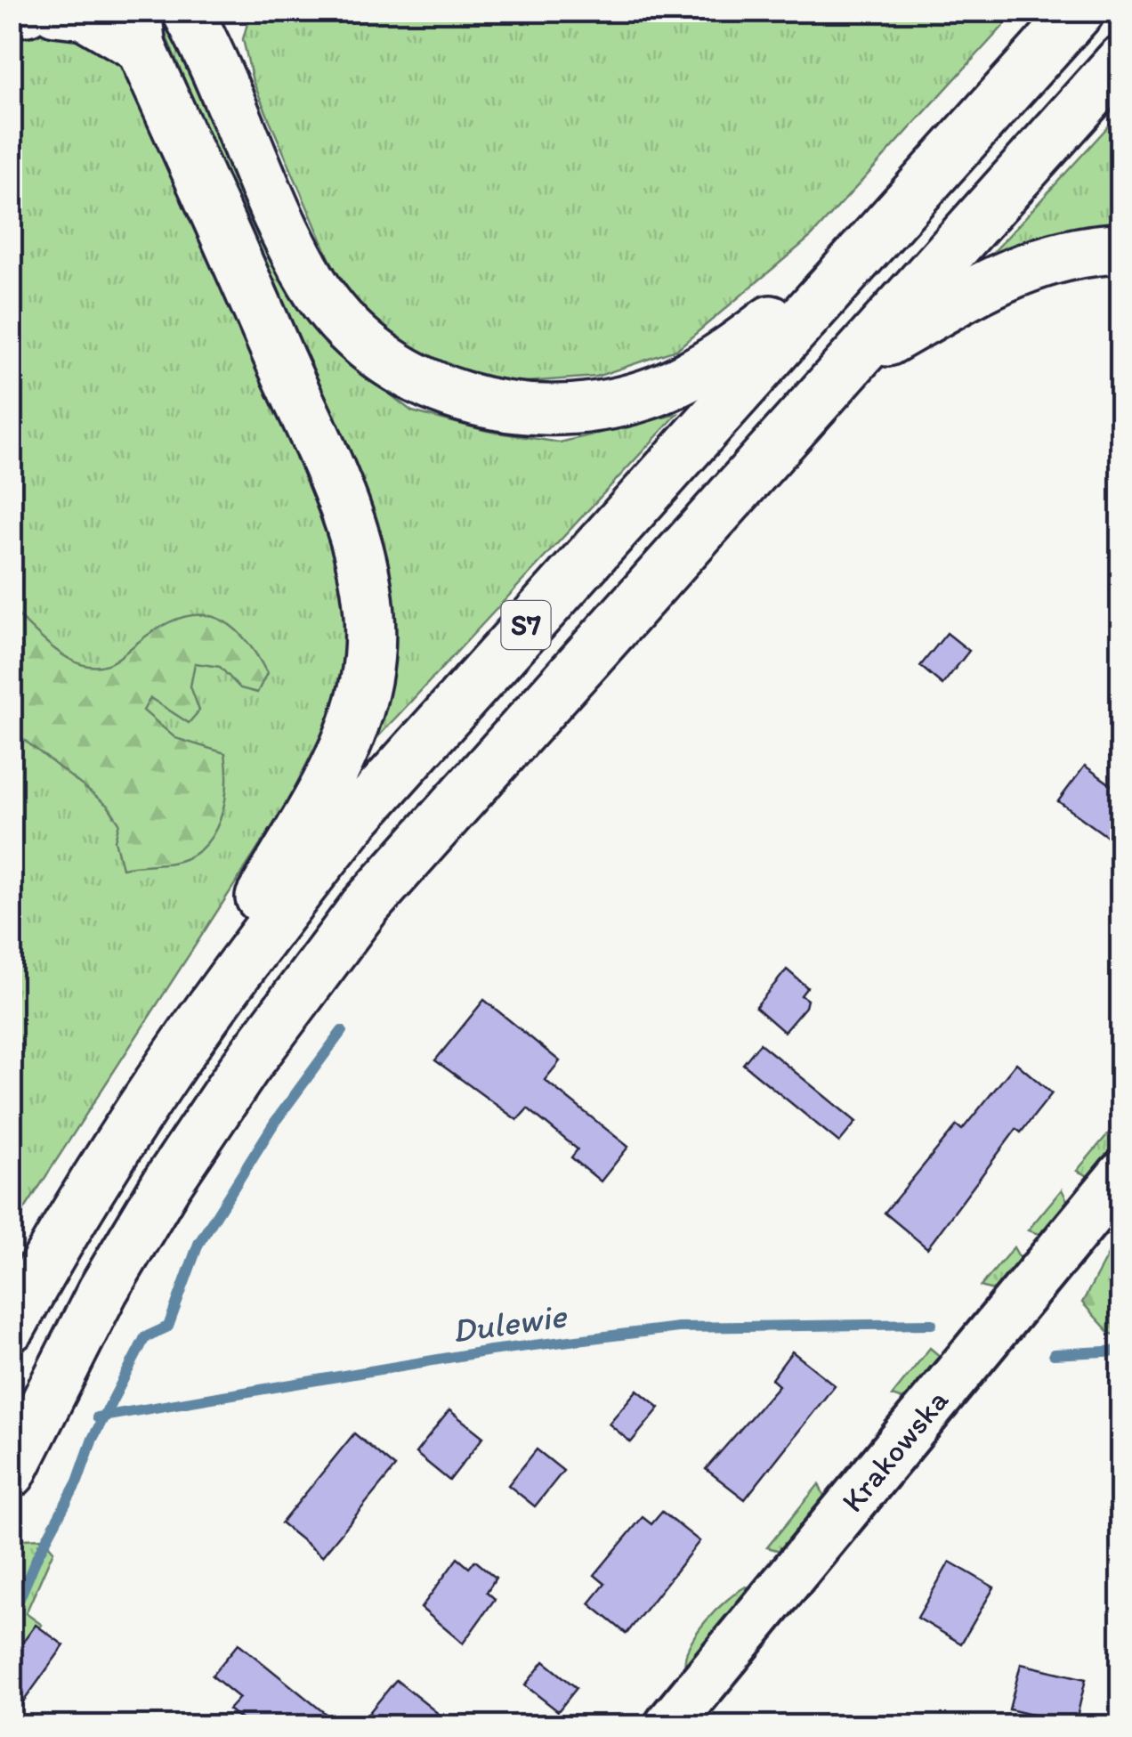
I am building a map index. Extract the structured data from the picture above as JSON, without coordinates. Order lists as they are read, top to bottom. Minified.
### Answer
{"streets":{"highway":["S7"],"street":["Krakowska"]},"water":["Dulewie"]}
